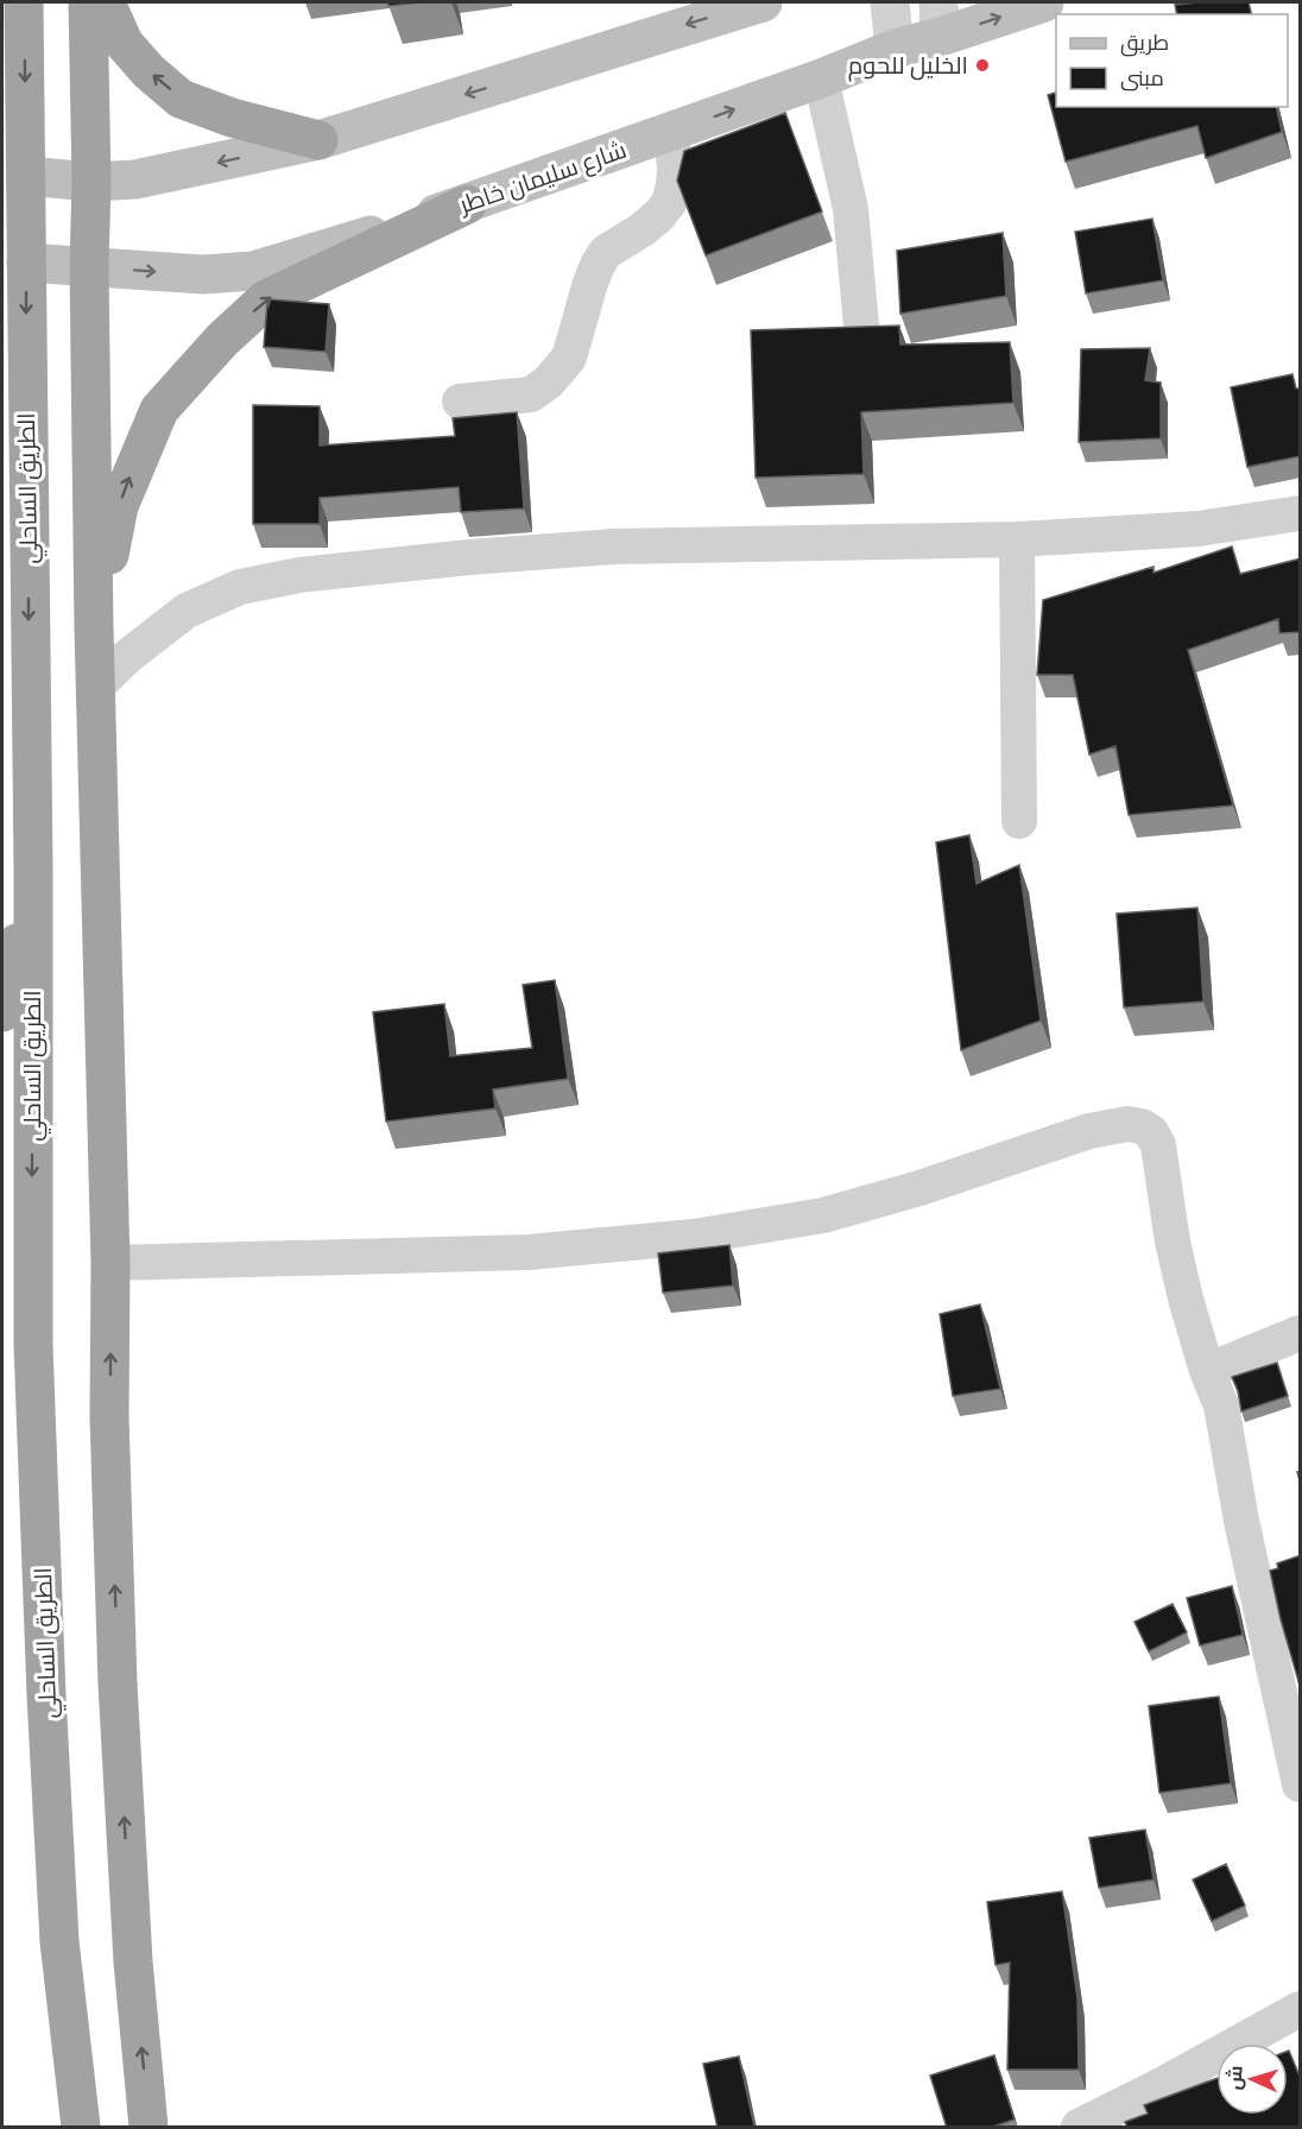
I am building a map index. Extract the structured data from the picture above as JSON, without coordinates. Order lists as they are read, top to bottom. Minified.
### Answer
{"streets":{"highway":["الطريق الساحلي"],"main road":["شارع سليمان خاطر"]},"crossings":[["شارع سليمان خاطر","الطريق الساحلي"]],"places":["الخليل للحوم"],"legend":["طريق","مبنى"],"north":"left"}
